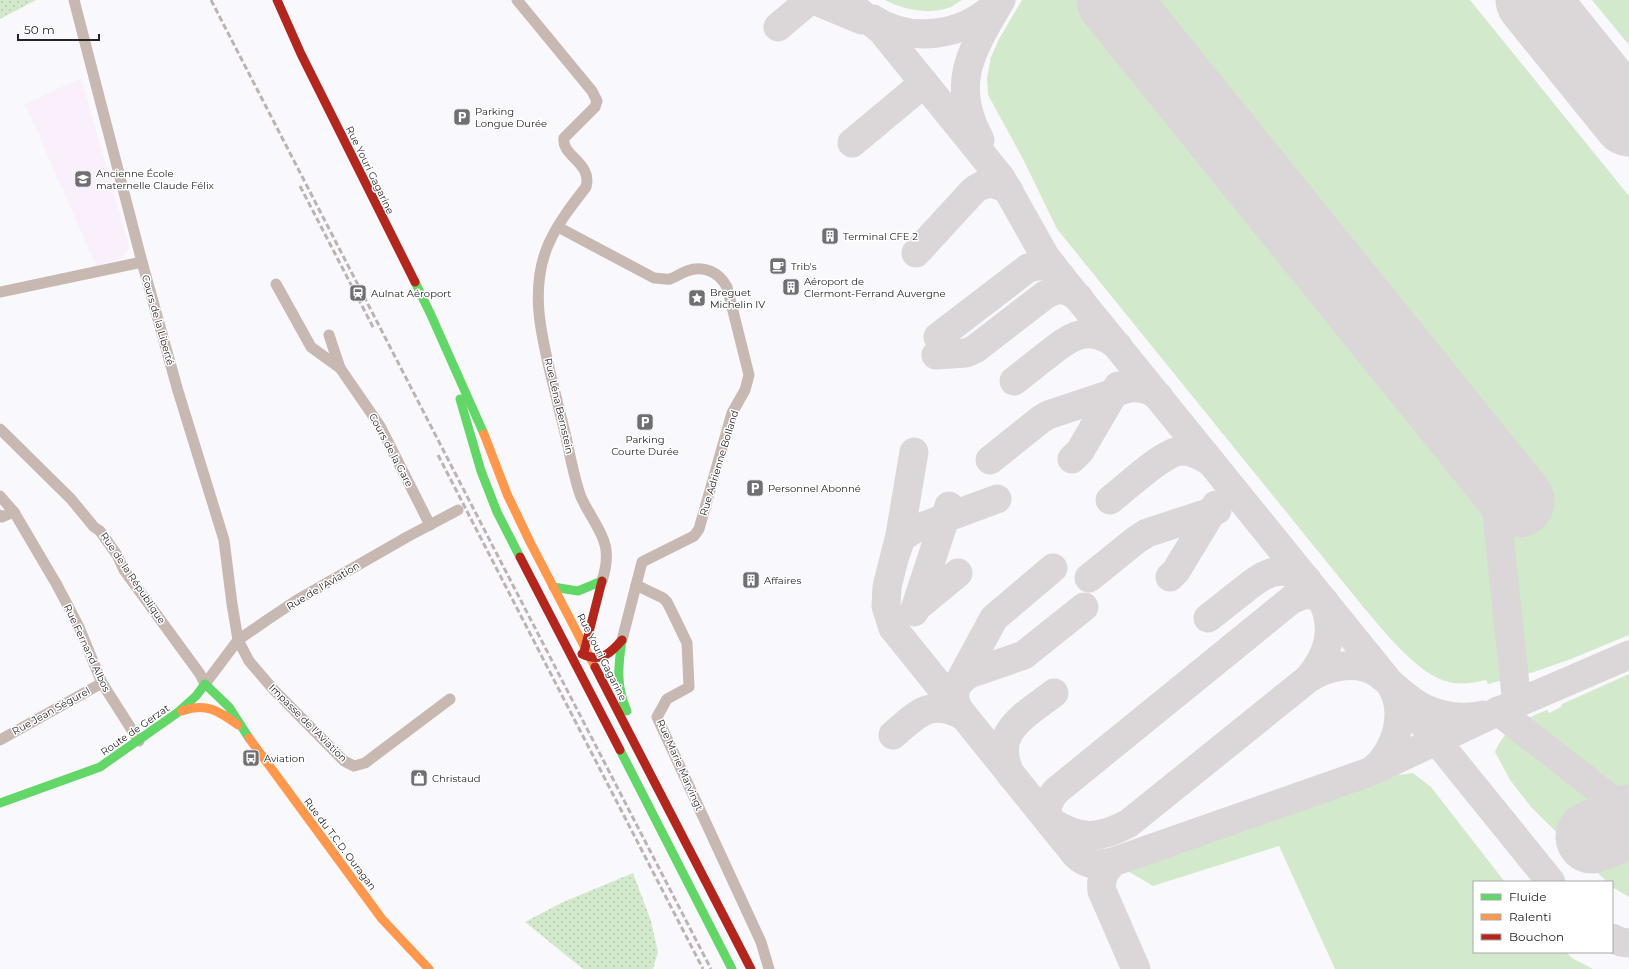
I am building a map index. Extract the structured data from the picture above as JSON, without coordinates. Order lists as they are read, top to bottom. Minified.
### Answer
{"streets":{"main road":["Rue Youri Gagarine","Route de Gerzat","Rue du T.C.D. Ouragan"],"street":["Cours de la Liberté","Rue Léna Bernstein","Cours de la Gare","Rue Adrienne Bolland","Rue de la République","Rue de l'Aviation","Rue Fernand Albos","Rue Jean Ségurel","Impasse de l'Aviation","Rue Marie Marvingt"]},"crossings":[["Cours de la Liberté","Rue de l'Aviation"],["Cours de la Liberté","Impasse de l'Aviation"],["Rue Léna Bernstein","Rue Adrienne Bolland"],["Cours de la Gare","Rue de l'Aviation"],["Rue Adrienne Bolland","Rue Marie Marvingt"],["Rue de la République","Rue de l'Aviation"],["Rue de la République","Route de Gerzat"],["Rue de la République","Rue du T.C.D. Ouragan"],["Rue de l'Aviation","Impasse de l'Aviation"],["Rue de l'Aviation","Route de Gerzat"],["Rue de l'Aviation","Rue du T.C.D. Ouragan"],["Rue Fernand Albos","Rue Jean Ségurel"],["Rue Fernand Albos","Route de Gerzat"],["Route de Gerzat","Rue du T.C.D. Ouragan"]],"places":{"parking":["Parking Longue Durée","Parking Courte Durée","Personnel Abonné"],"school or university":["Ancienne École maternelle Claude Félix"],"building":["Terminal CFE 2","Aéroport de Clermont-Ferrand Auvergne","Affaires"],"cafe":["Trib's"],"station":["Aulnat Aéroport"],"place":["Breguet Michelin IV"],"bus stop":["Aviation"],"shop":["Christaud"]},"legend":["Fluide","Ralenti","Bouchon"],"scale_bar":"50 m"}
